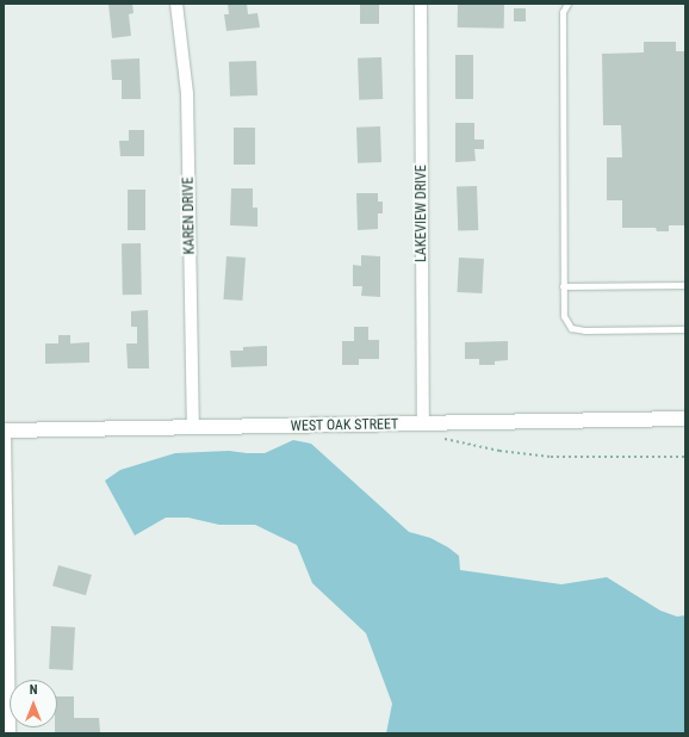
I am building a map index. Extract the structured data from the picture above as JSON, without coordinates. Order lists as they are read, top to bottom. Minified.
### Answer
{"streets":{"main road":["WEST OAK STREET"],"street":["LAKEVIEW DRIVE","KAREN DRIVE"]},"crossings":[["LAKEVIEW DRIVE","WEST OAK STREET"],["KAREN DRIVE","WEST OAK STREET"]],"north":"top"}
